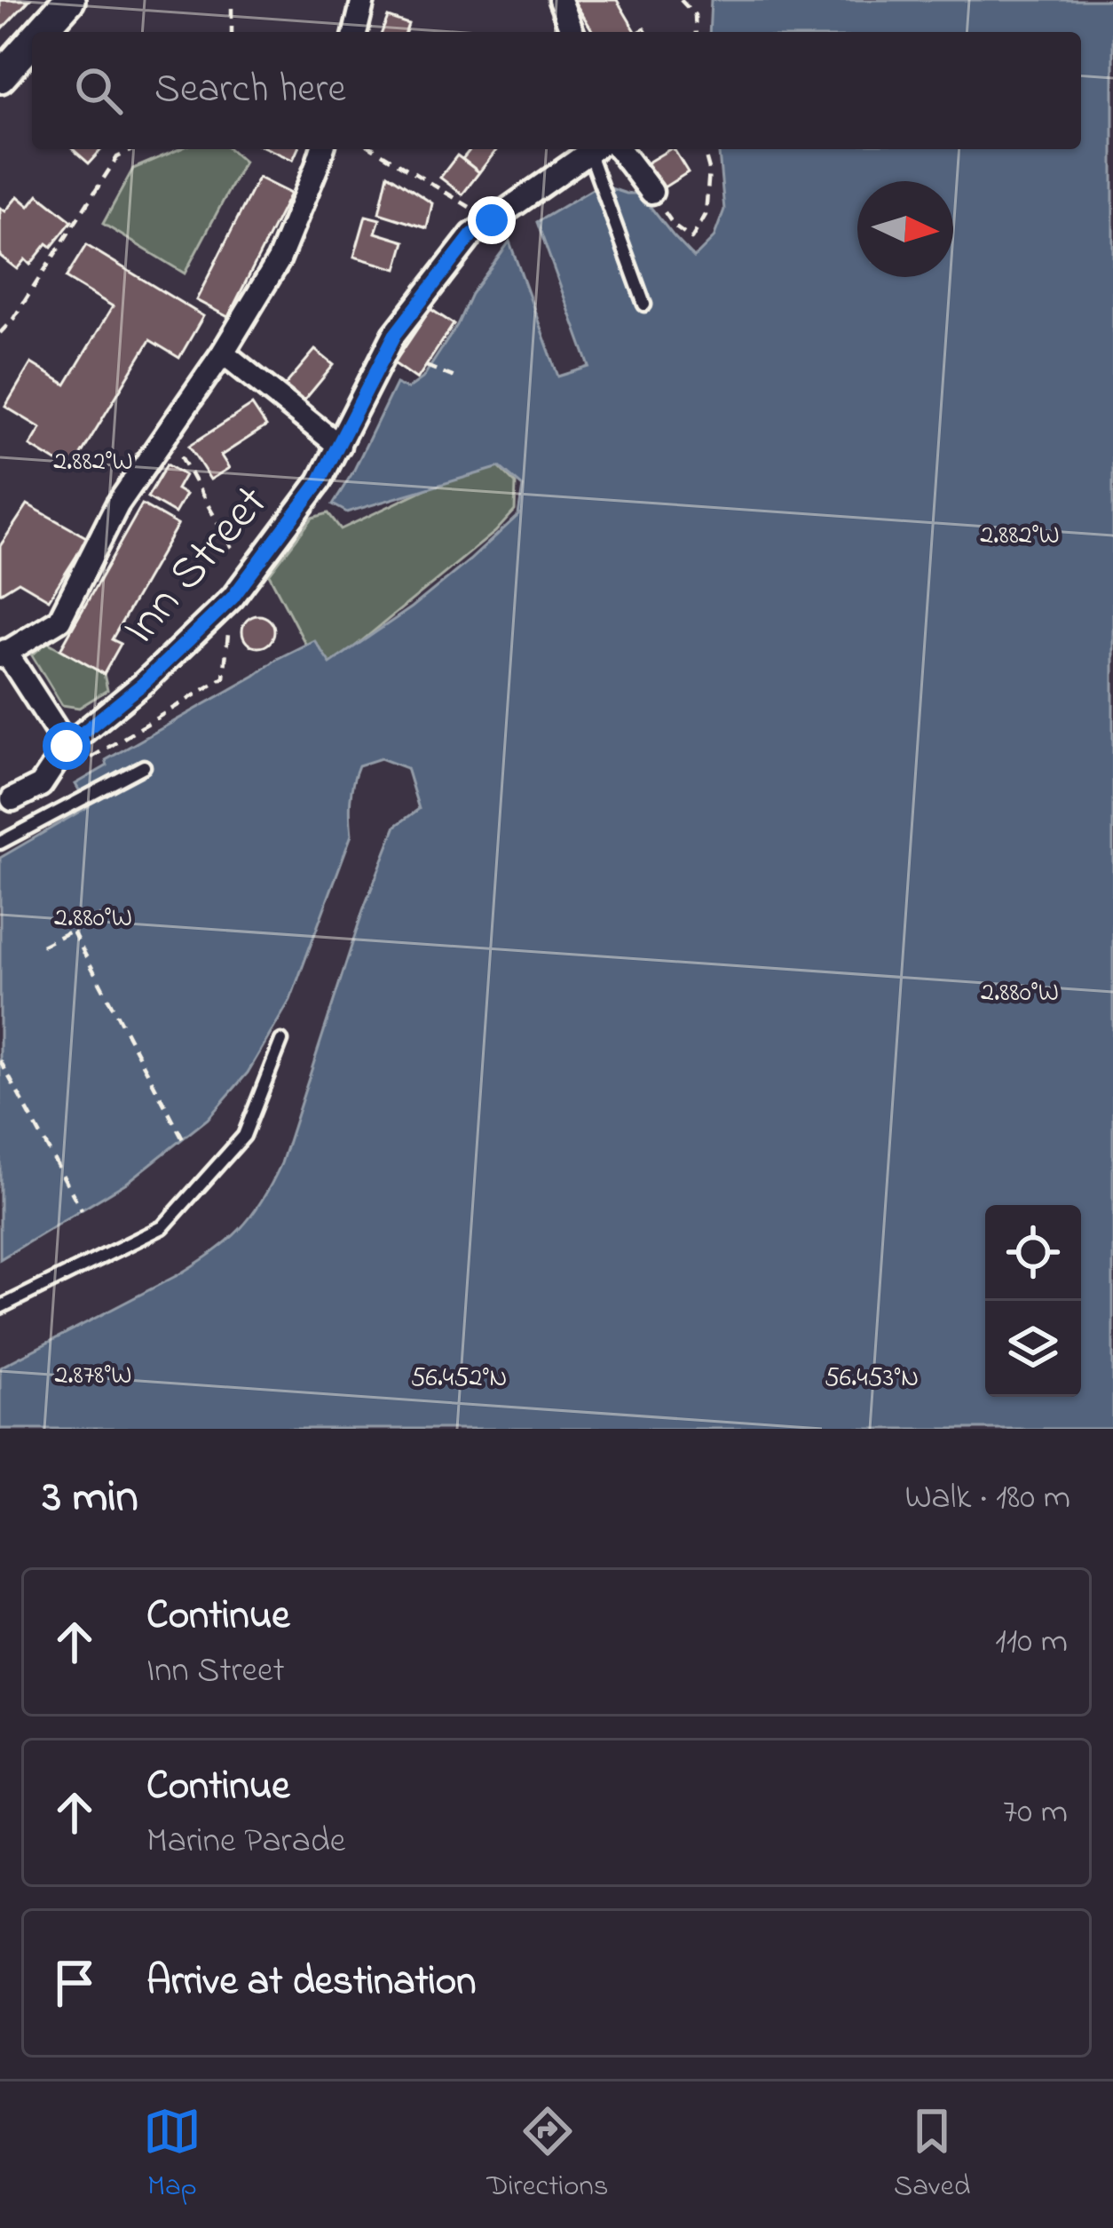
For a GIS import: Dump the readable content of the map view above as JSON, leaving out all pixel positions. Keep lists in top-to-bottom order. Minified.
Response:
{"streets":{"street":["Inn Street"]},"north":"right","page":{"search":"Search here","heading":["3 min","Walk · 180 m"],"list":[["Continue","Inn Street","110 m"],["Continue","Marine Parade","70 m"],"Arrive at destination"],"nav":["Map","Directions","Saved"]},"coordinates":["2.882°W","2.880°W","2.878°W","56.452°N","56.453°N"]}
